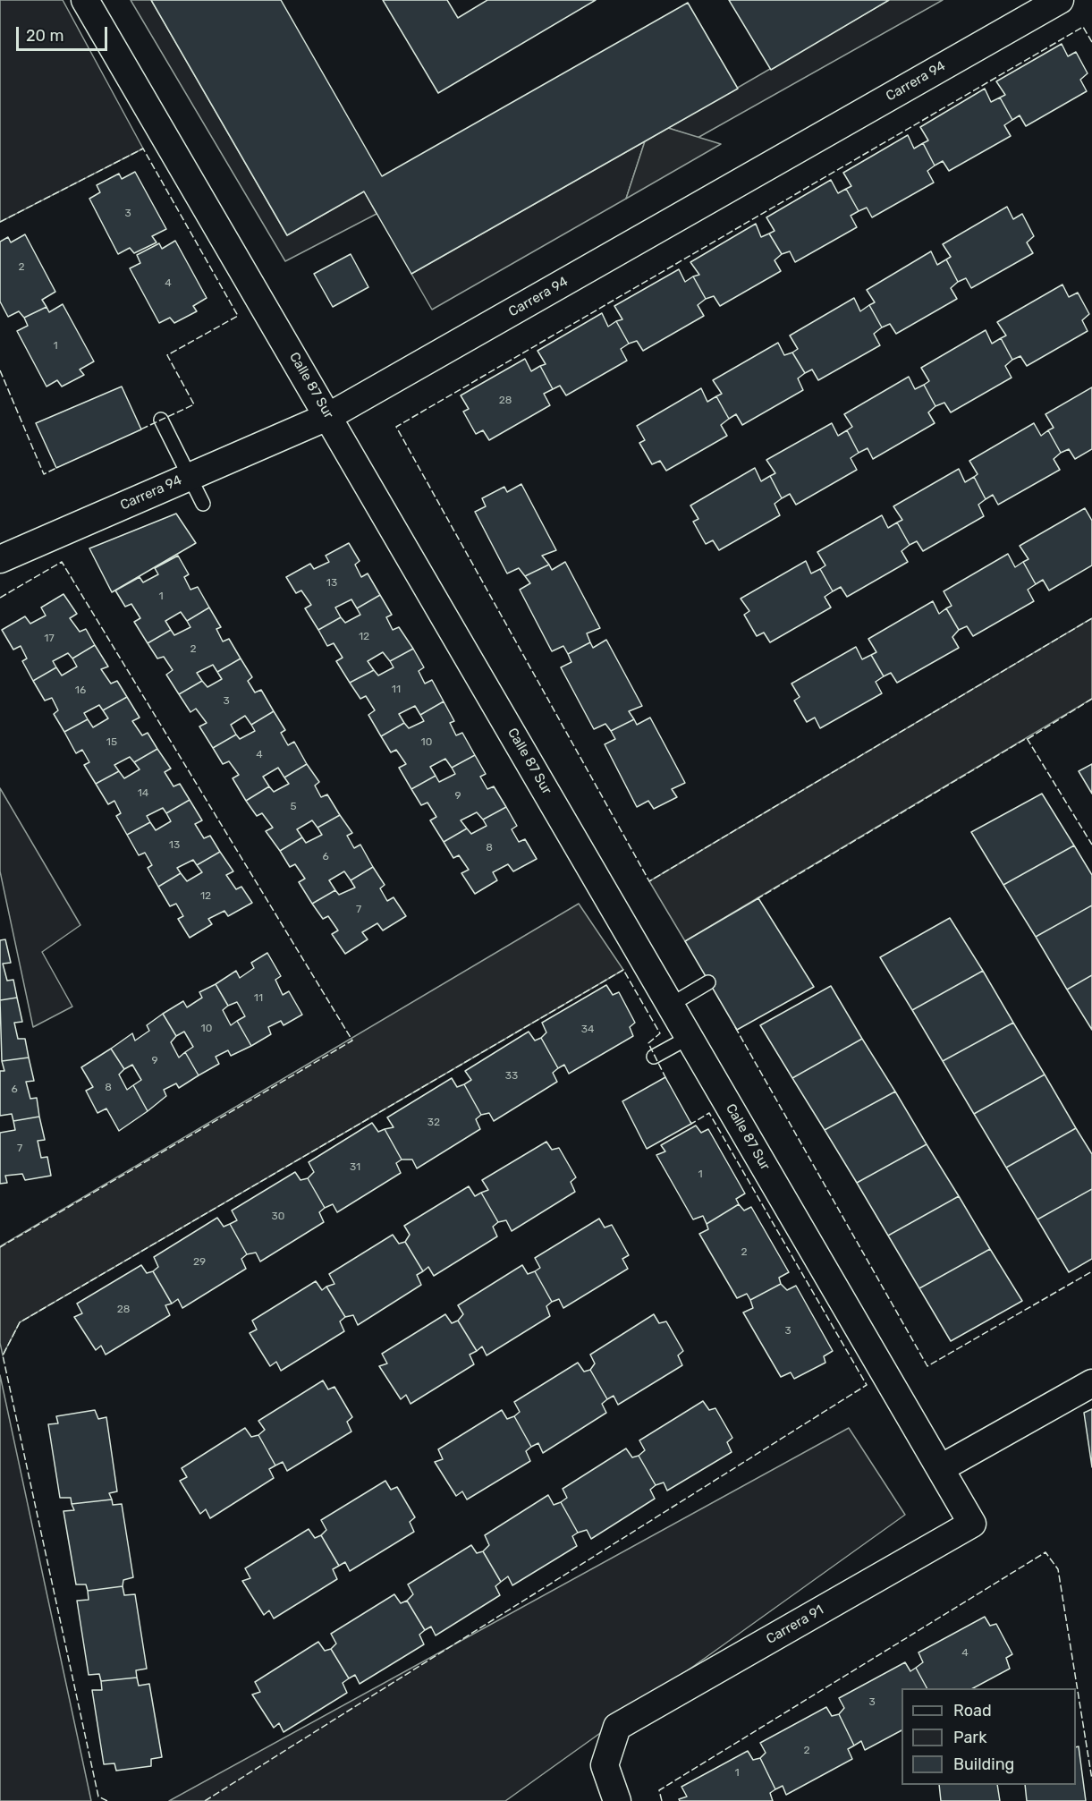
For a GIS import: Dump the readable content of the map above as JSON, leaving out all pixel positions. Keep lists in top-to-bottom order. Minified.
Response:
{"streets":{"street":["Carrera 94","Calle 87 Sur","Carrera 91"]},"crossings":[["Carrera 94","Calle 87 Sur"],["Calle 87 Sur","Carrera 91"]],"house_numbers":["3","2","4","1","28","13","1","12","17","2","11","16","3","15","10","4","14","9","5","13","8","6","12","7","11","10","34","9","33","8","6","32","7","31","1","30","2","29","28","3","4","3","2","1"],"legend":["Road","Park","Building"],"scale_bar":"20 m"}
